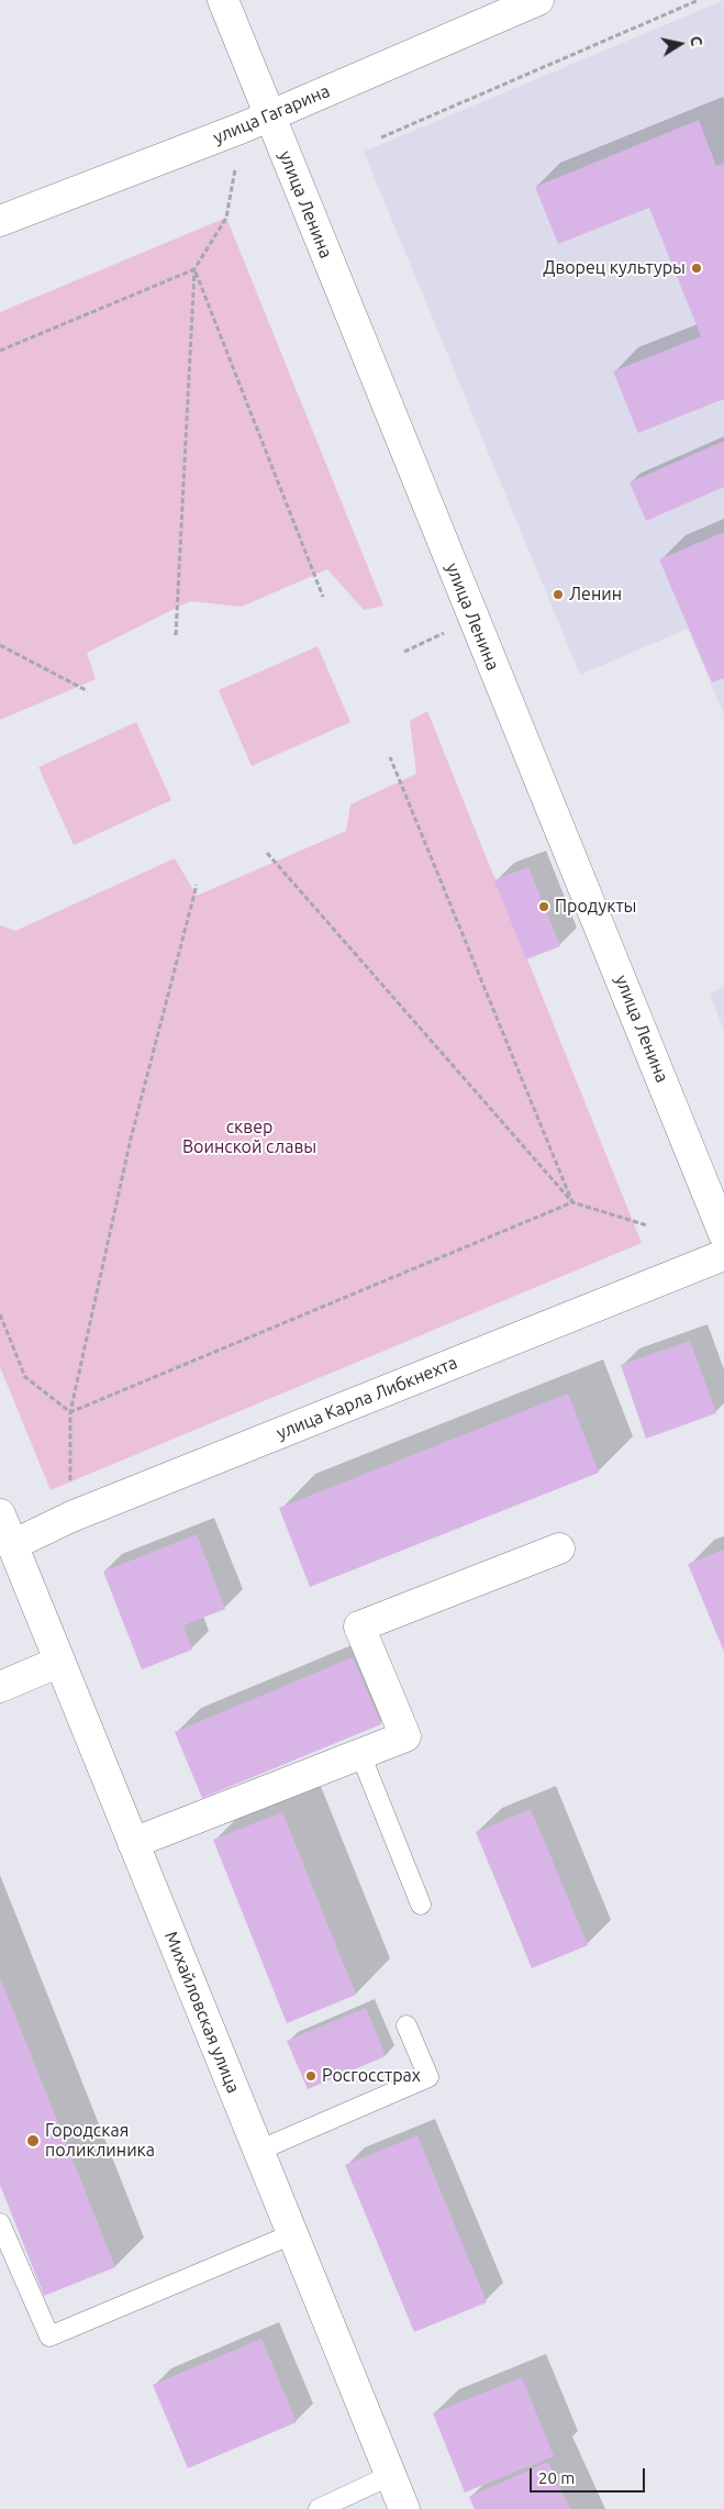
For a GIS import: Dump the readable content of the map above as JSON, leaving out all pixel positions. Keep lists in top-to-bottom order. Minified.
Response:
{"streets":{"street":["улица Гагарина","улица Ленина","улица Карла Либкнехта","Михайловская улица"]},"crossings":[["улица Гагарина","улица Ленина"],["улица Карла Либкнехта","Михайловская улица"]],"parks":["сквер Воинской славы"],"places":["Дворец культуры","Ленин","Продукты","Росгосстрах","Городская поликлиника"],"scale_bar":"20 m","north":"right"}
